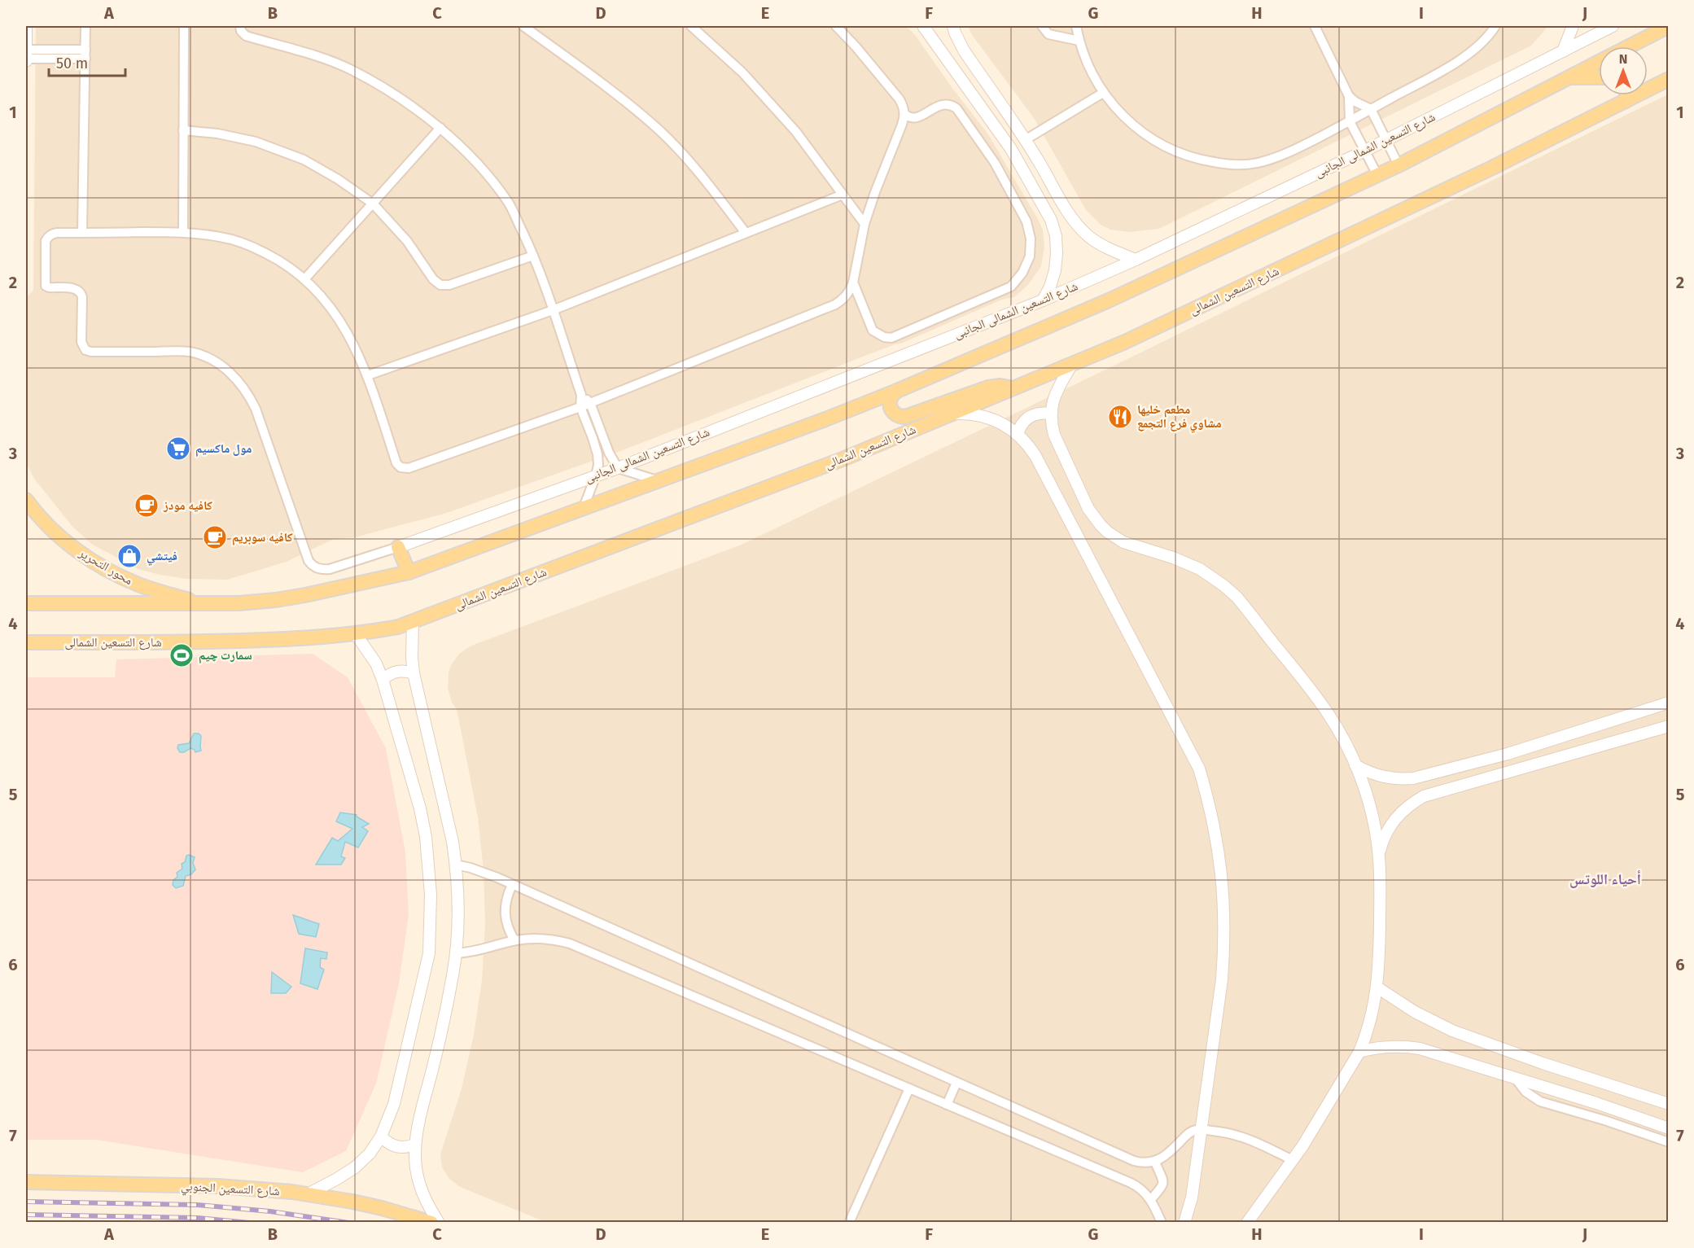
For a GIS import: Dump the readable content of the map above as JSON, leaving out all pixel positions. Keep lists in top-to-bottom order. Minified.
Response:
{"streets":{"main road":["شارع التسعين الشمالى","محور التحرير","شارع التسعين الجنوبي"],"street":["شارع التسعين الشمالى الجانبى"]},"districts":["أحياء اللوتس"],"places":{"restaurant":["مطعم خليها مشاوي فرع التجمع"],"supermarket":["مول ماكسيم"],"cafe":["كافيه مودز","كافيه سوبريم"],"shop":["فيتشي"],"sports":["سمارت چيم"]},"scale_bar":"50 m","north":"top","grid":{"columns":["A","B","C","D","E","F","G","H","I","J"],"rows":["1","2","3","4","5","6","7"]}}
